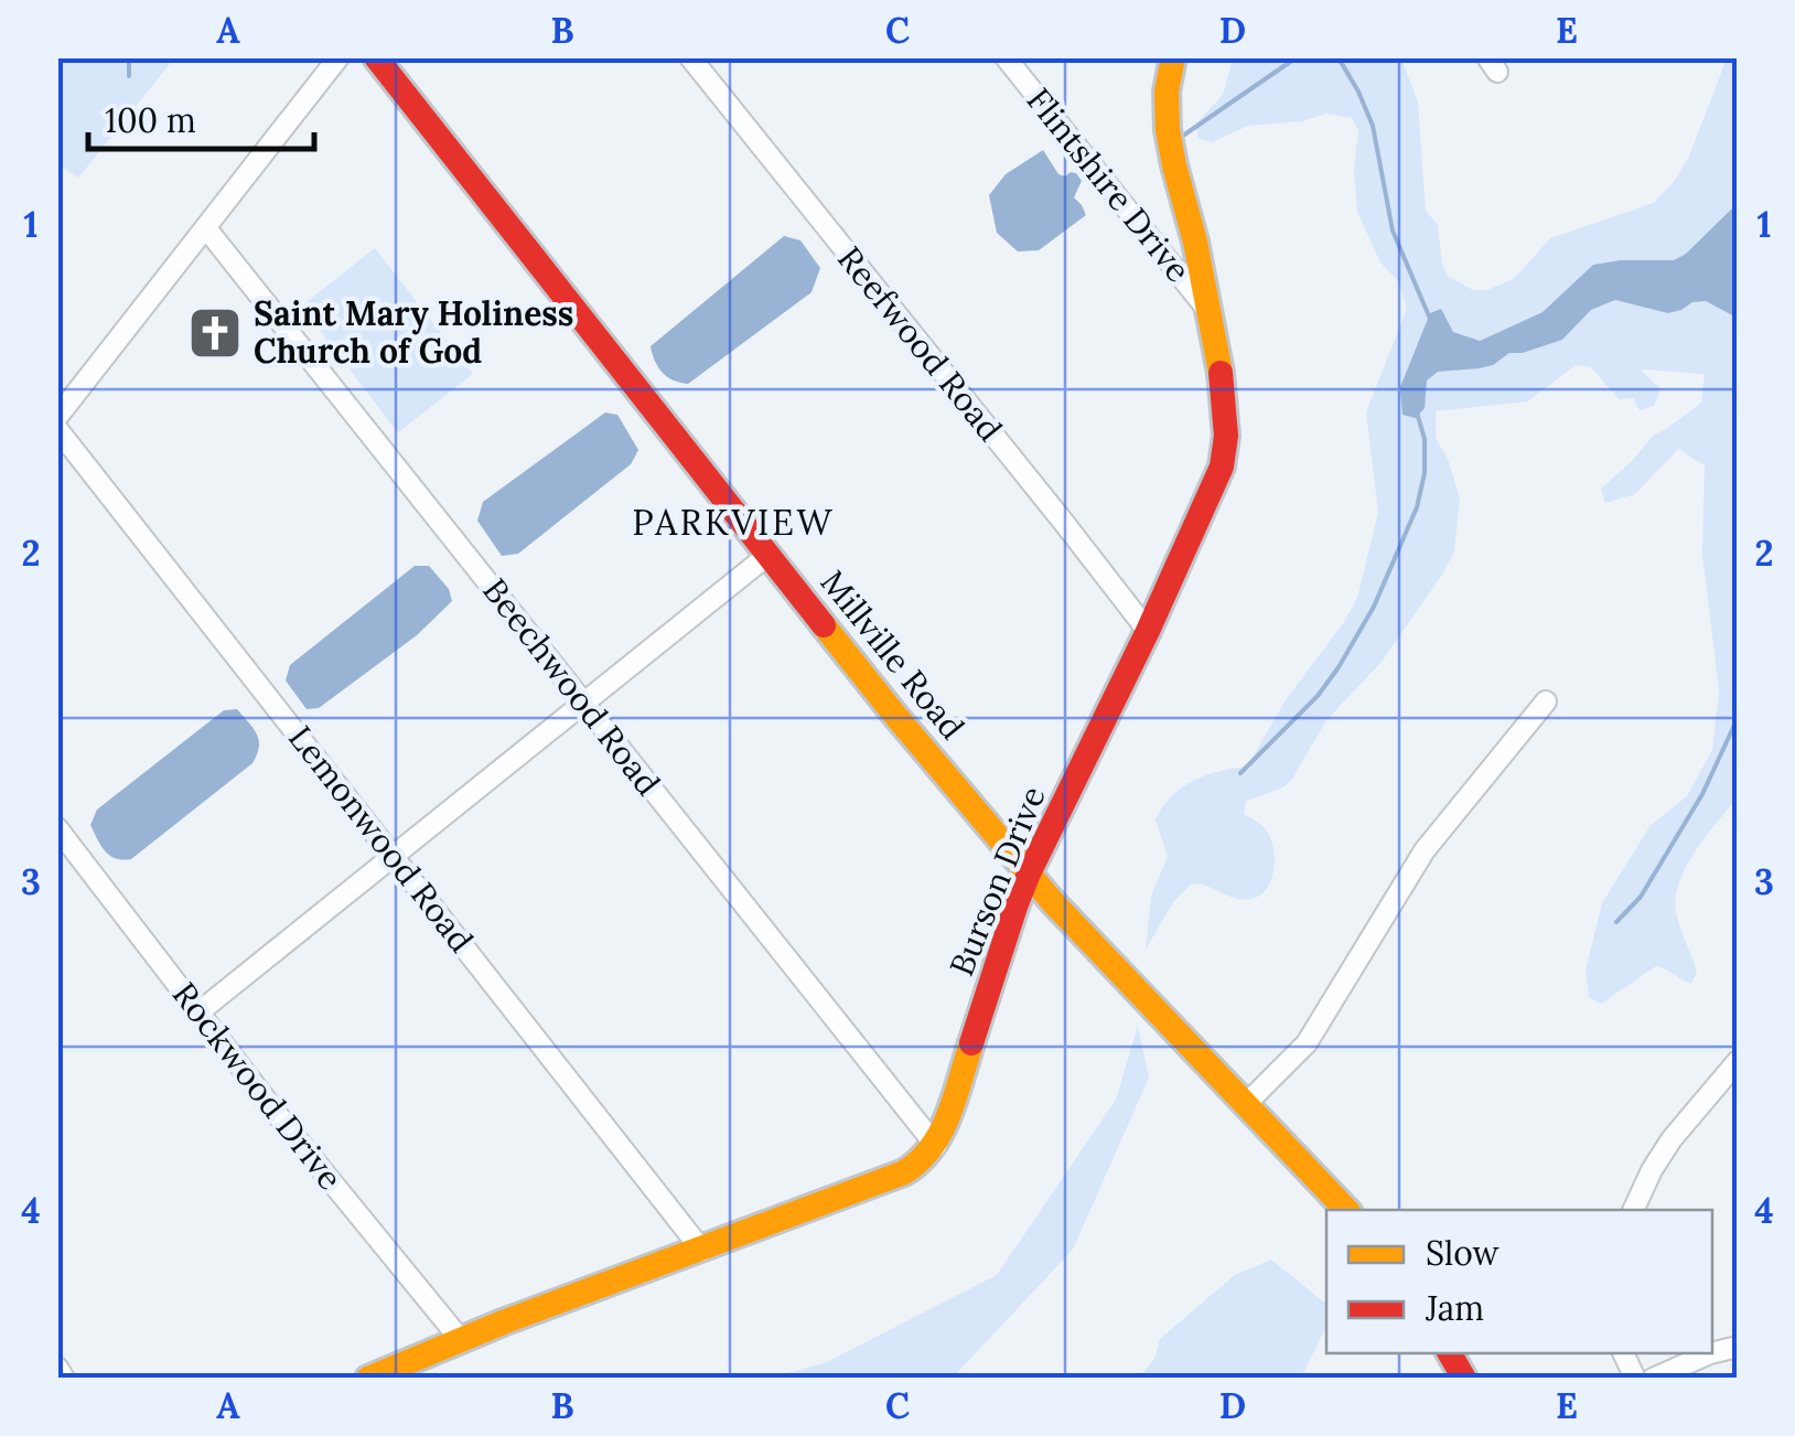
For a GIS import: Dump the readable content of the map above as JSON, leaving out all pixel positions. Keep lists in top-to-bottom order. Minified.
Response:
{"streets":{"street":["Flintshire Drive","Reefwood Road","Millville Road","Beechwood Road","Lemonwood Road","Burson Drive","Rockwood Drive"]},"crossings":[["Flintshire Drive","Burson Drive"],["Reefwood Road","Burson Drive"],["Millville Road","Burson Drive"],["Beechwood Road","Burson Drive"]],"districts":["PARKVIEW"],"places":{"church":["Saint Mary Holiness Church of God"]},"legend":["Slow","Jam"],"scale_bar":"100 m","grid":{"columns":["A","B","C","D","E"],"rows":["1","2","3","4"]}}
